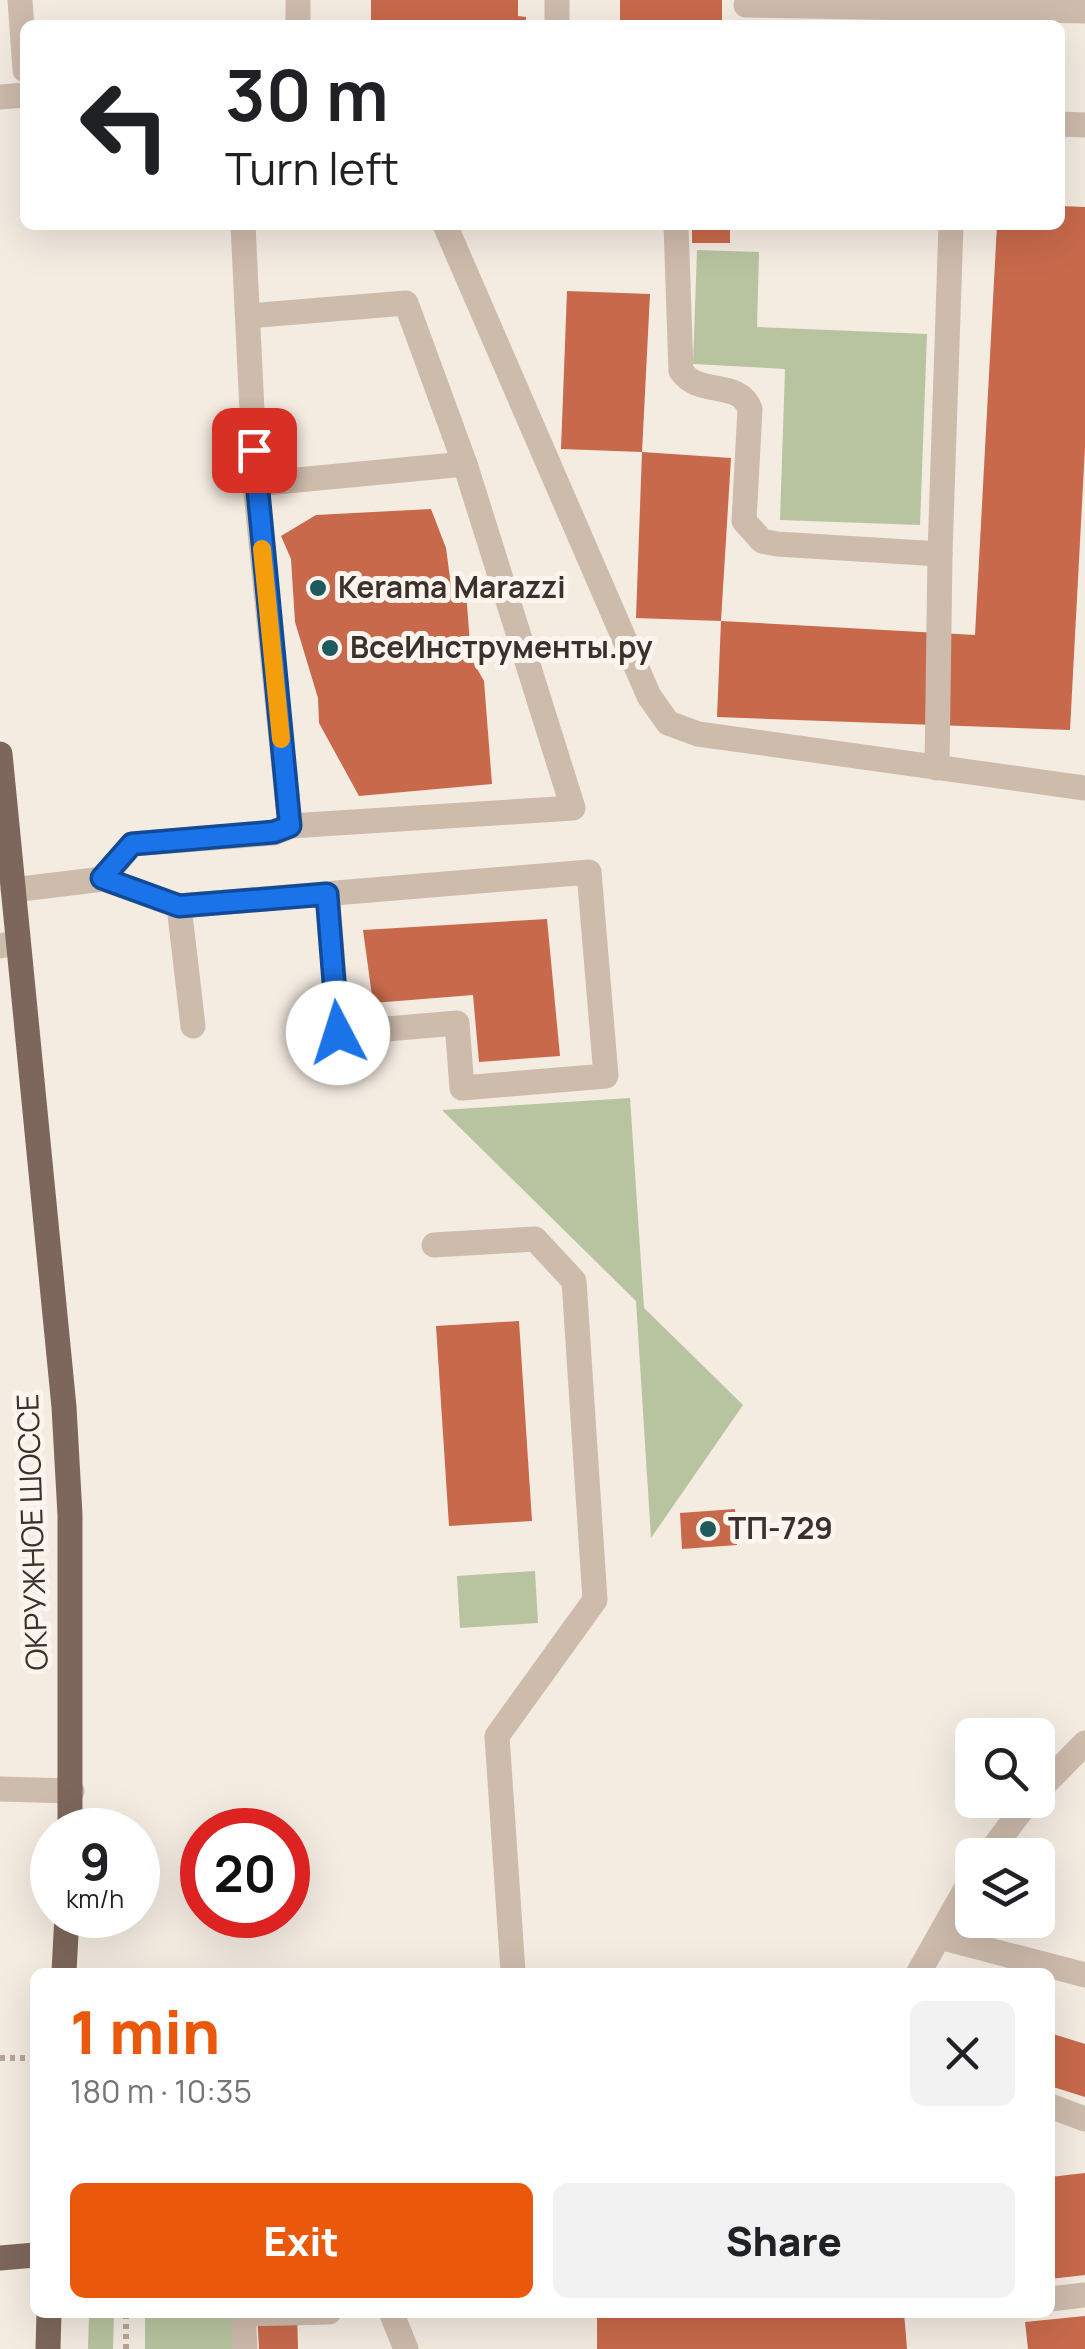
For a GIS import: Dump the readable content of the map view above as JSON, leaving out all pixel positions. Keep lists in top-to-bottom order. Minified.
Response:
{"streets":{"main road":["ОКРУЖНОЕ ШОССЕ"]},"places":["Kerama Marazzi","ВсеИнструменты.ру","ТП-729"],"page":{"turn":["30 m","Turn left"],"speed":"9 km/h","limit":"20","heading":["1 min","180 m · 10:35"],"buttons":["Exit","Share"]}}
